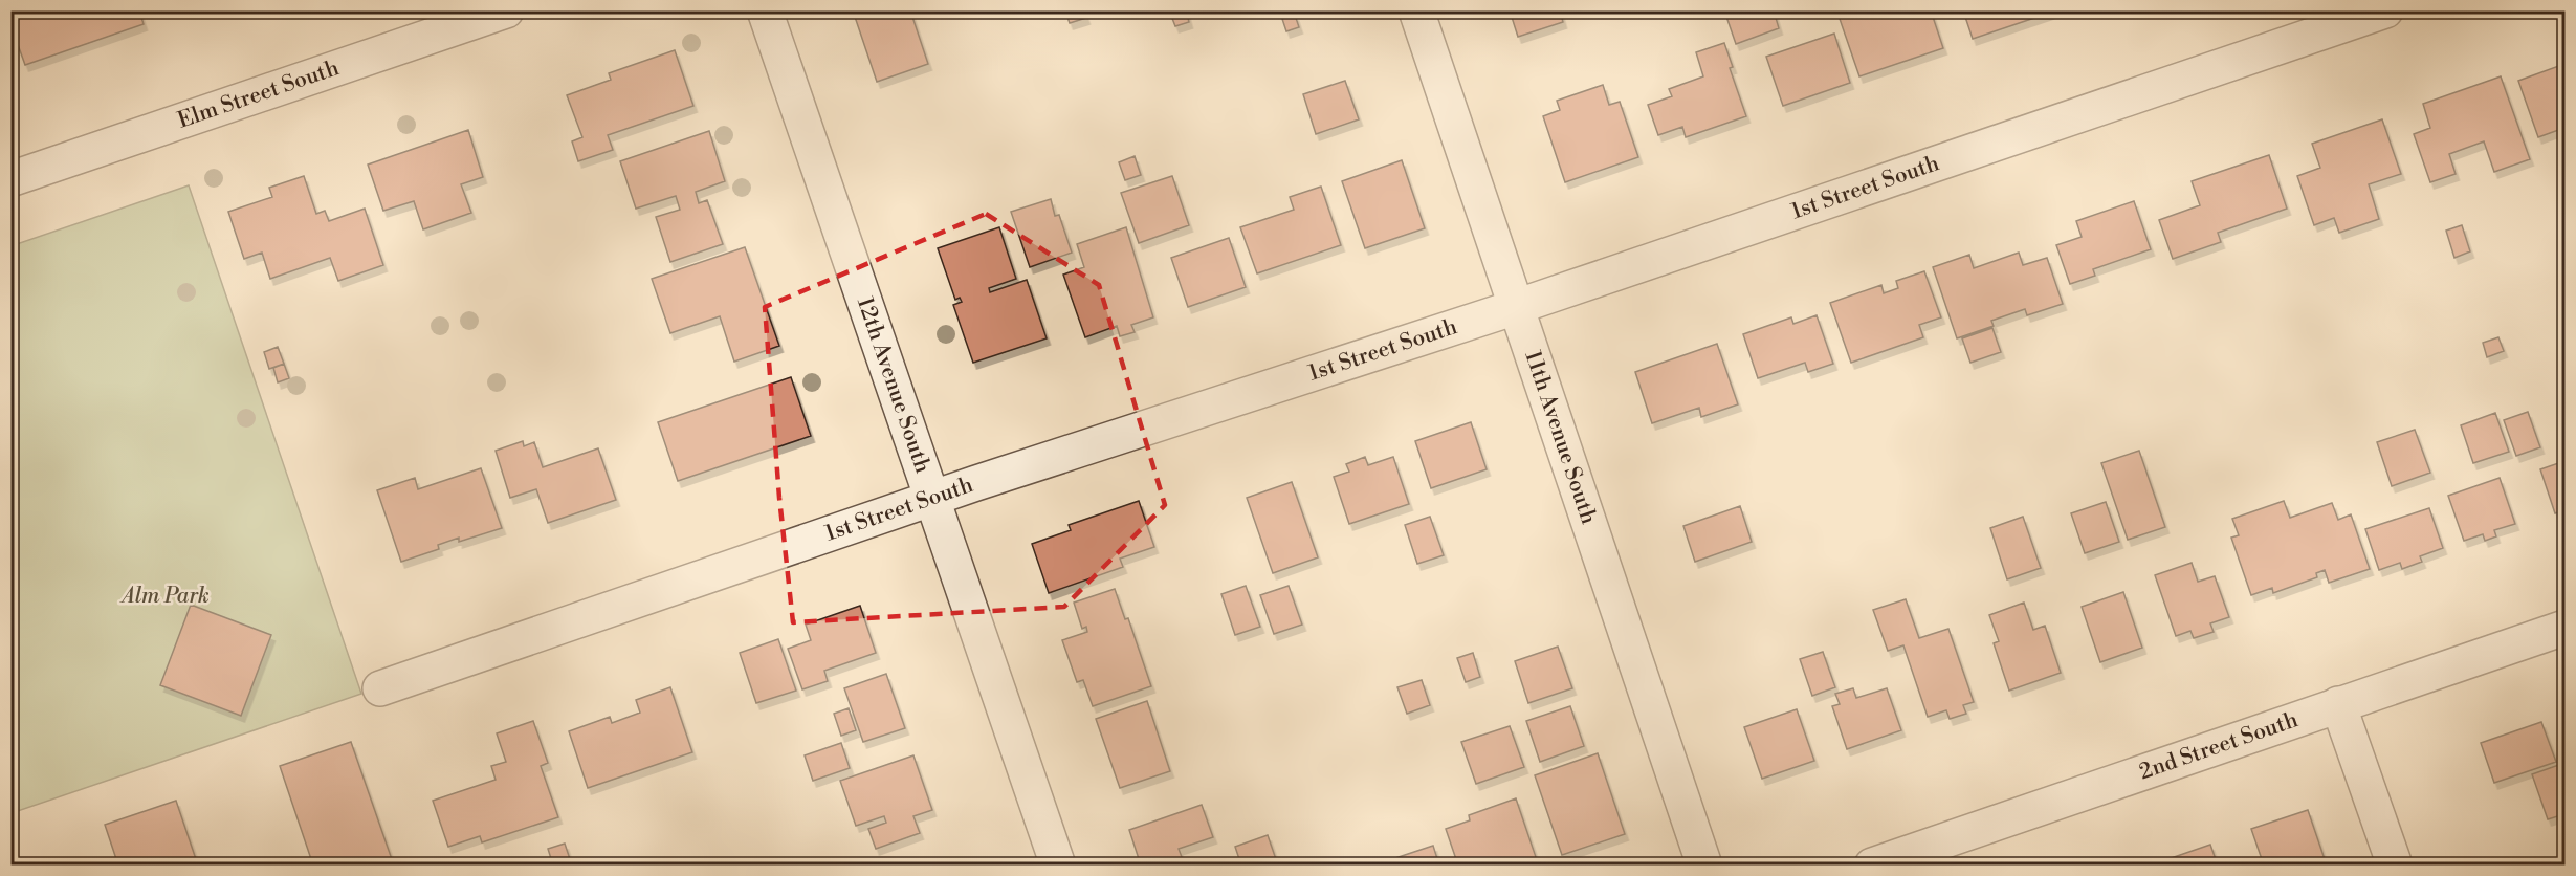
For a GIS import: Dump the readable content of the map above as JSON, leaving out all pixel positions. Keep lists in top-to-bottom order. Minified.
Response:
{"streets":{"street":["Elm Street South","1st Street South","12th Avenue South","11th Avenue South","2nd Street South"]},"crossings":[["1st Street South","12th Avenue South"],["1st Street South","11th Avenue South"]],"parks":["Alm Park"]}
